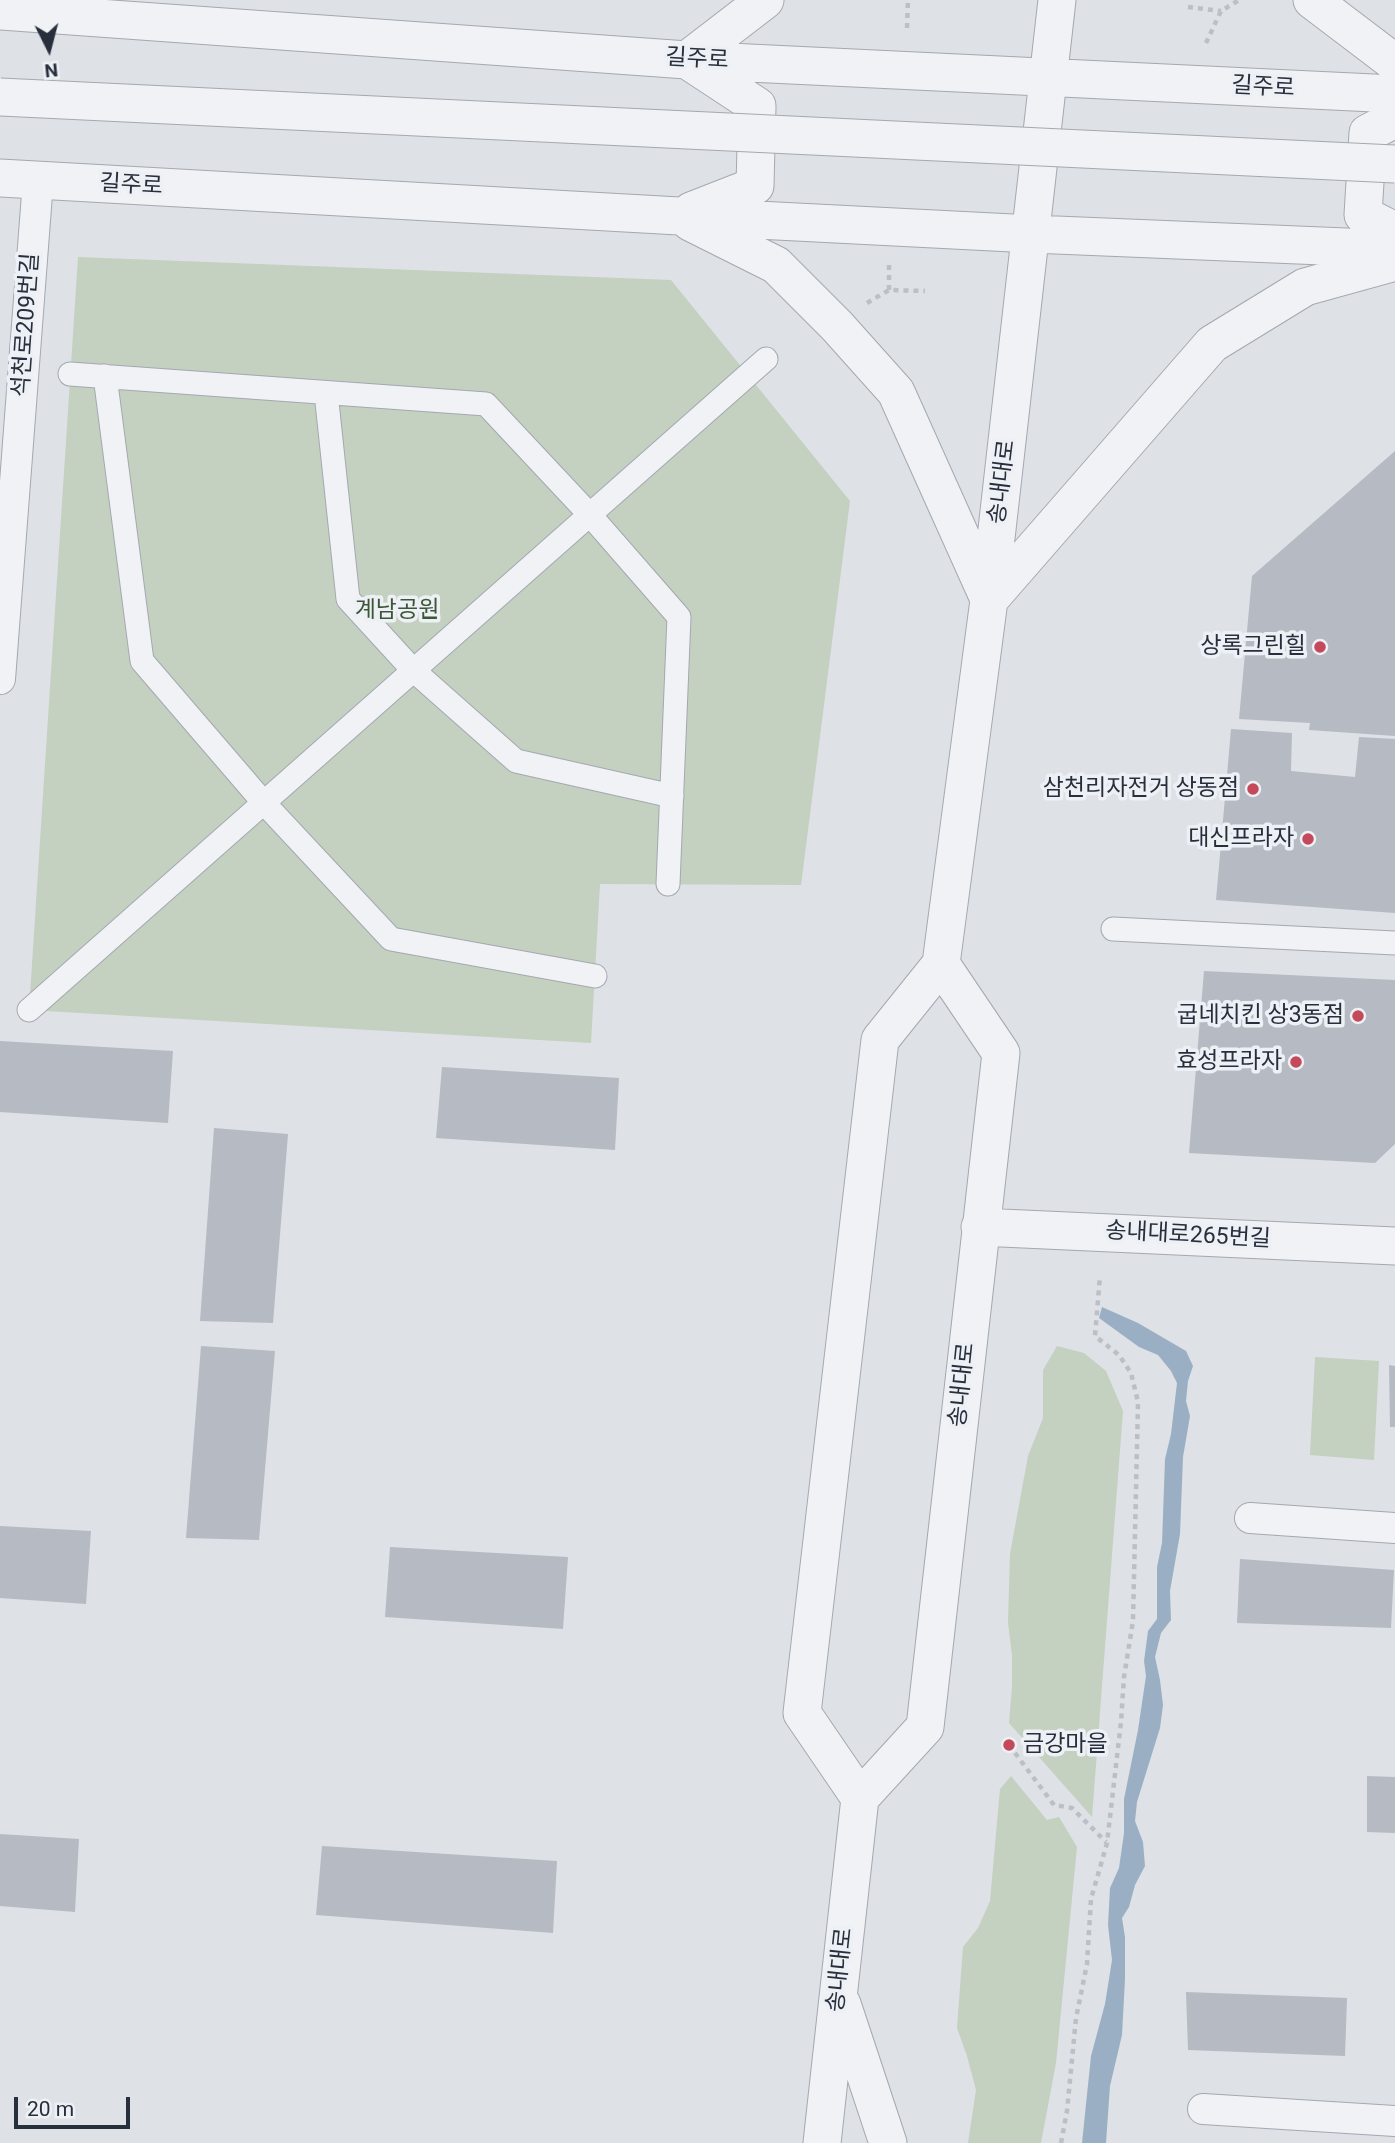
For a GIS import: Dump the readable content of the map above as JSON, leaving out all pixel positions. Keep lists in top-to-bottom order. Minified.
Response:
{"streets":{"street":["길주로","석천로209번길","송내대로","송내대로265번길"]},"crossings":[["길주로","석천로209번길"],["길주로","송내대로"],["송내대로","송내대로265번길"]],"parks":["계남공원"],"places":["상록그린힐","삼천리자전거 상동점","대신프라자","굽네치킨 상3동점","효성프라자","금강마을"],"scale_bar":"20 m","north":"bottom"}
